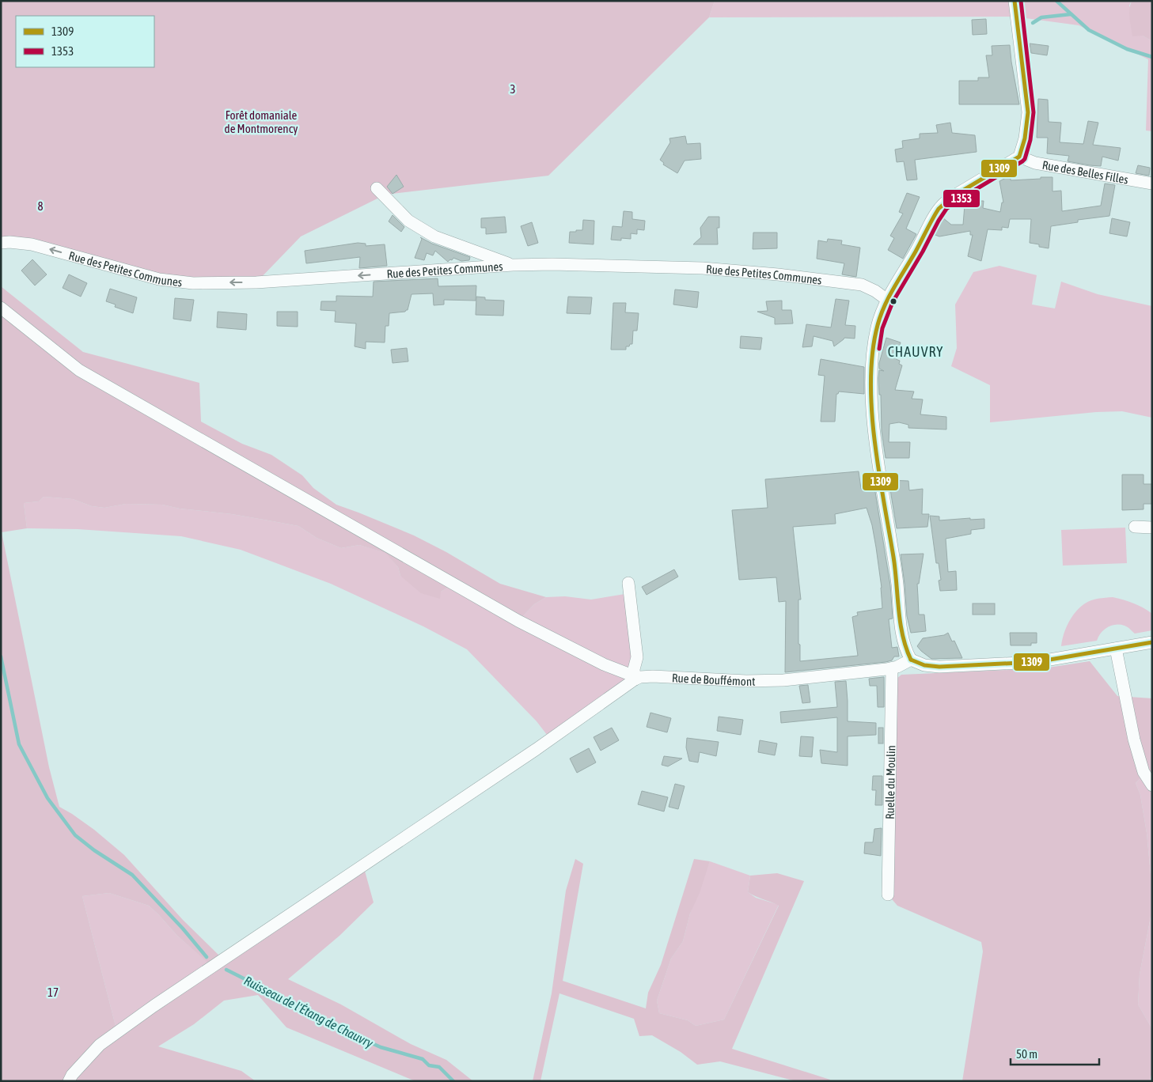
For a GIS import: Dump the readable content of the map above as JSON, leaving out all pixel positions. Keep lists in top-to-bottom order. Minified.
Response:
{"streets":{"street":["Rue des Belles Filles","Rue des Petites Communes","Rue de Bouffémont","Ruelle du Moulin"]},"crossings":[["Rue de Bouffémont","Ruelle du Moulin"]],"one_way":["Rue des Petites Communes"],"districts":["CHAUVRY"],"water":["Ruisseau de l'Étang de Chauvry"],"parks":["3","Forêt domaniale de Montmorency","8","17"],"lines":["transit line 1309","transit line 1353"],"legend":["1309","1353"],"scale_bar":"50 m"}
